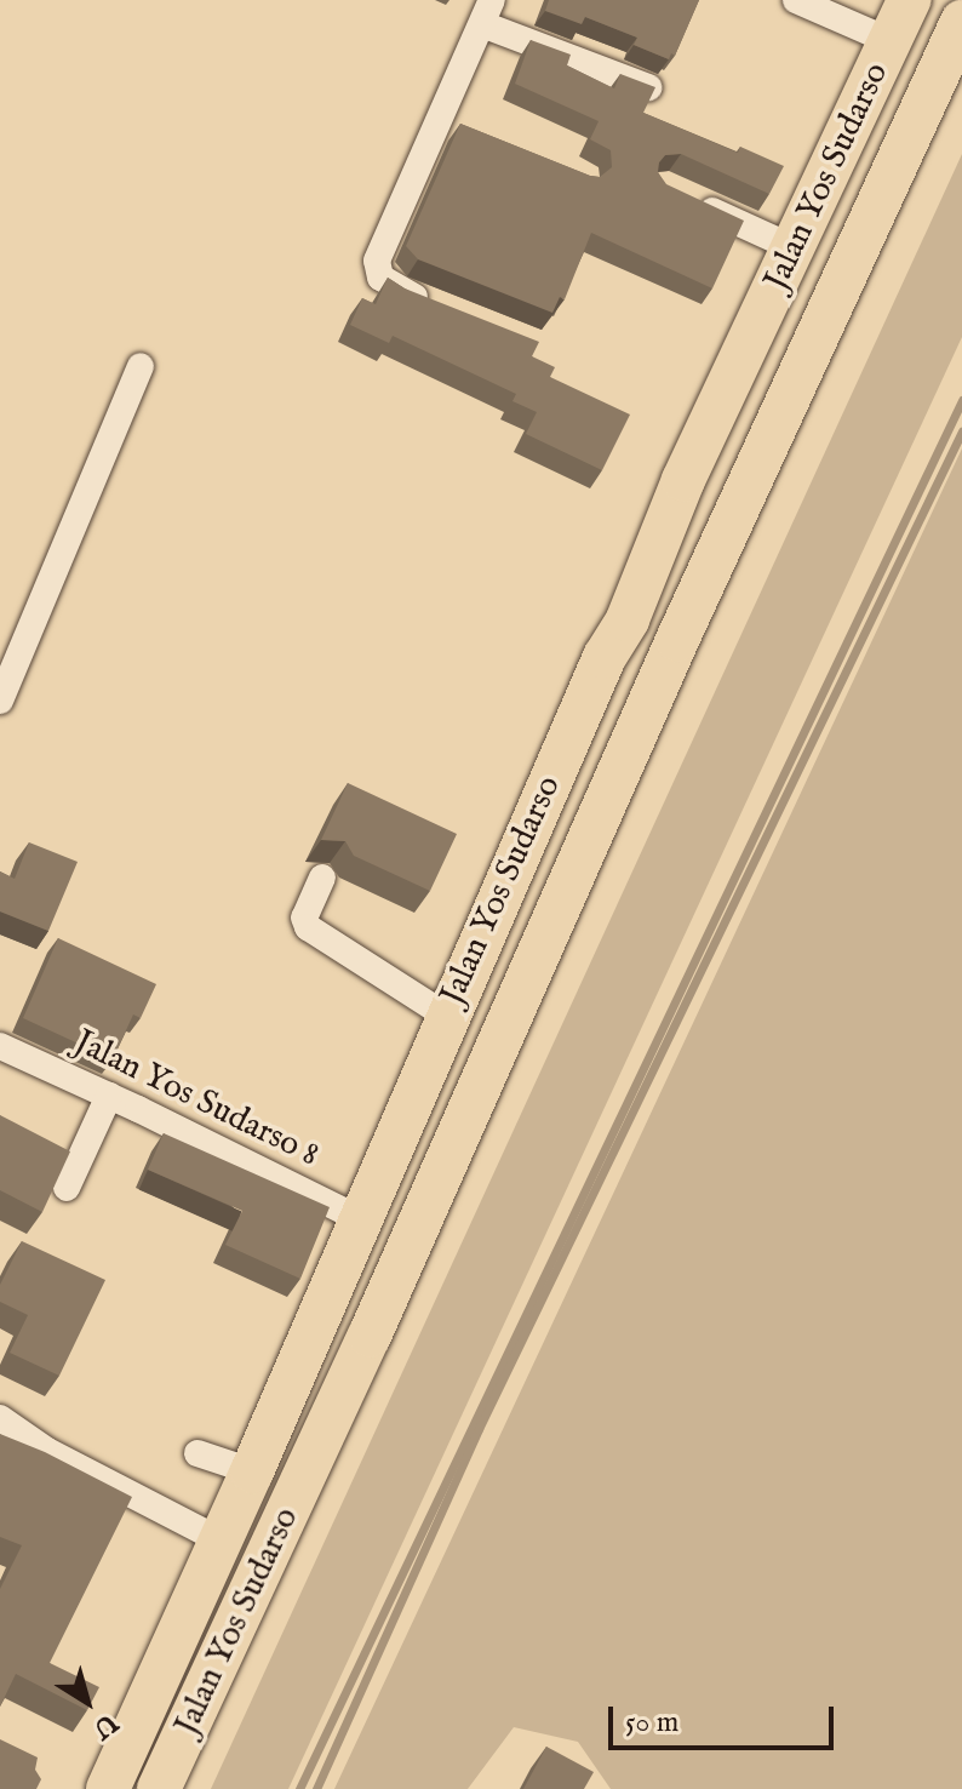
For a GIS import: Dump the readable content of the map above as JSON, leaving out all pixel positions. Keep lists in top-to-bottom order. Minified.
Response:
{"streets":{"main road":["Jalan Yos Sudarso"],"street":["Jalan Yos Sudarso 8"]},"crossings":[["Jalan Yos Sudarso","Jalan Yos Sudarso 8"]],"scale_bar":"50 m","north":"bottom right"}
